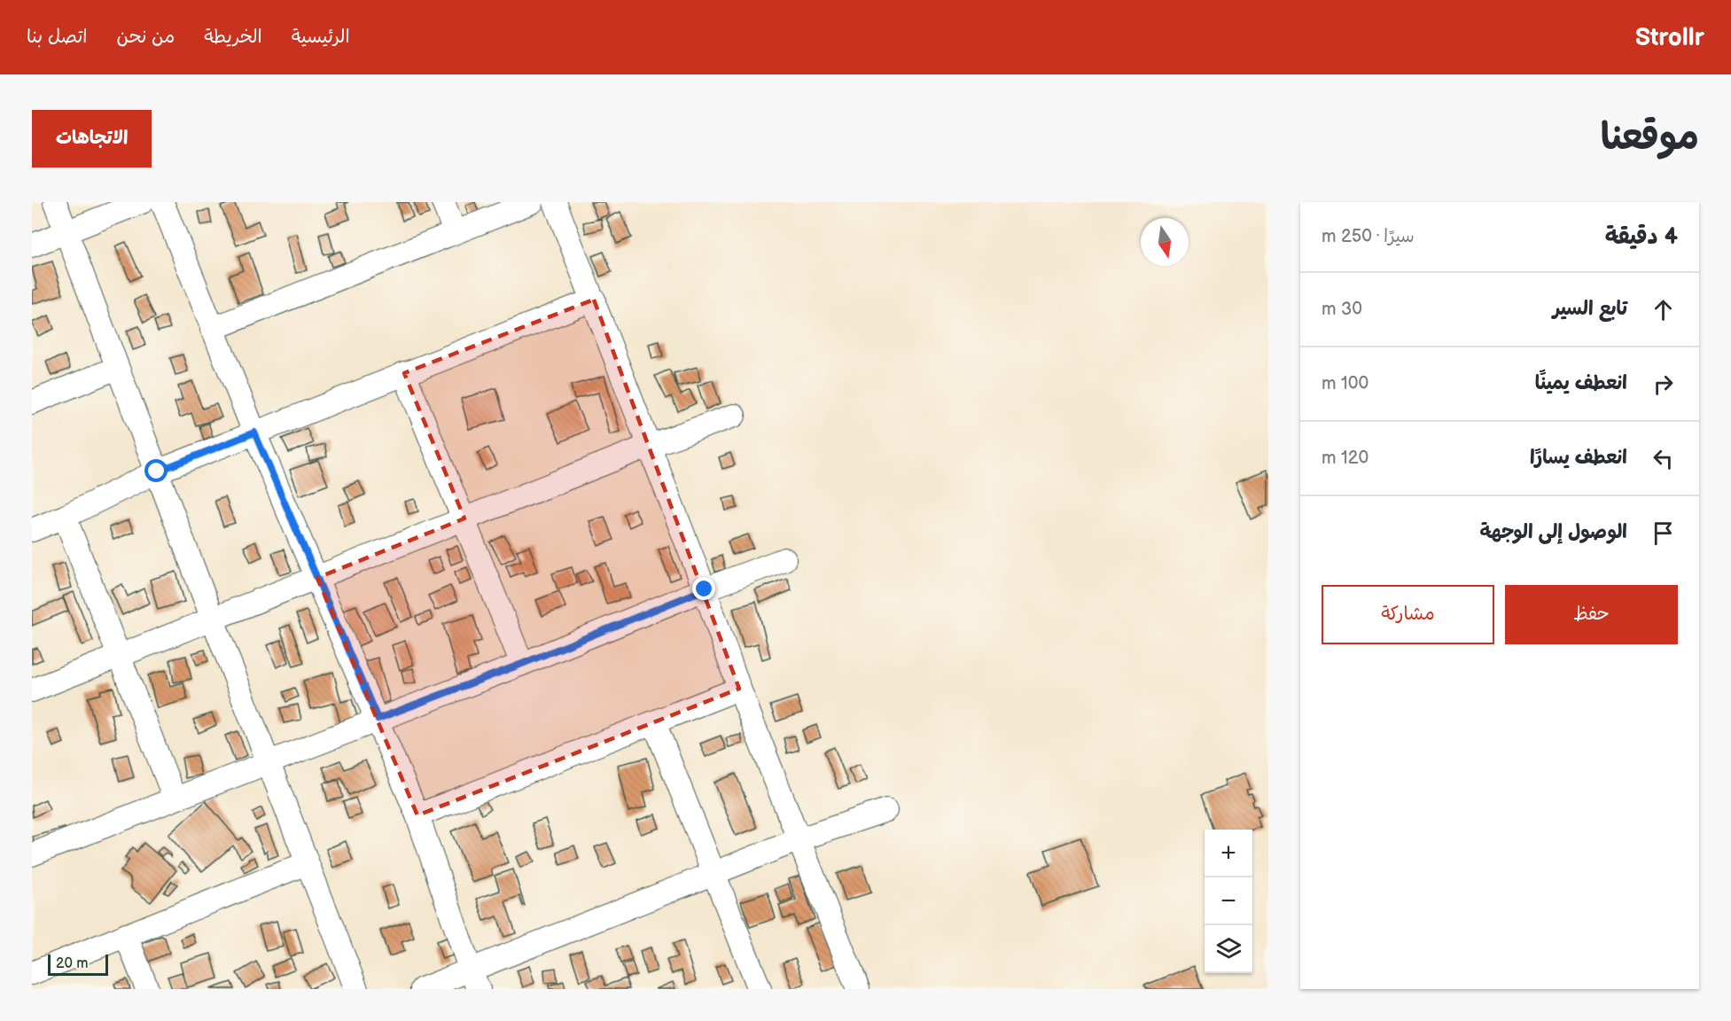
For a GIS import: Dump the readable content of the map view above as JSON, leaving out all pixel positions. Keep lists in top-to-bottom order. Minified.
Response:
{"scale_bar":"20 m","north":"bottom","page":{"header":"Strollr","nav":["الرئيسية","الخريطة","من نحن","اتصل بنا"],"title":"موقعنا","buttons":["الاتجاهات",["حفظ","مشاركة"]],"heading":["4 دقيقة","سيرًا · 250 m"],"list":[["تابع السير","30 m"],["انعطف يمينًا","100 m"],["انعطف يسارًا","120 m"],"الوصول إلى الوجهة"],"map_buttons":["+","−"],"scale":"20 m"}}
